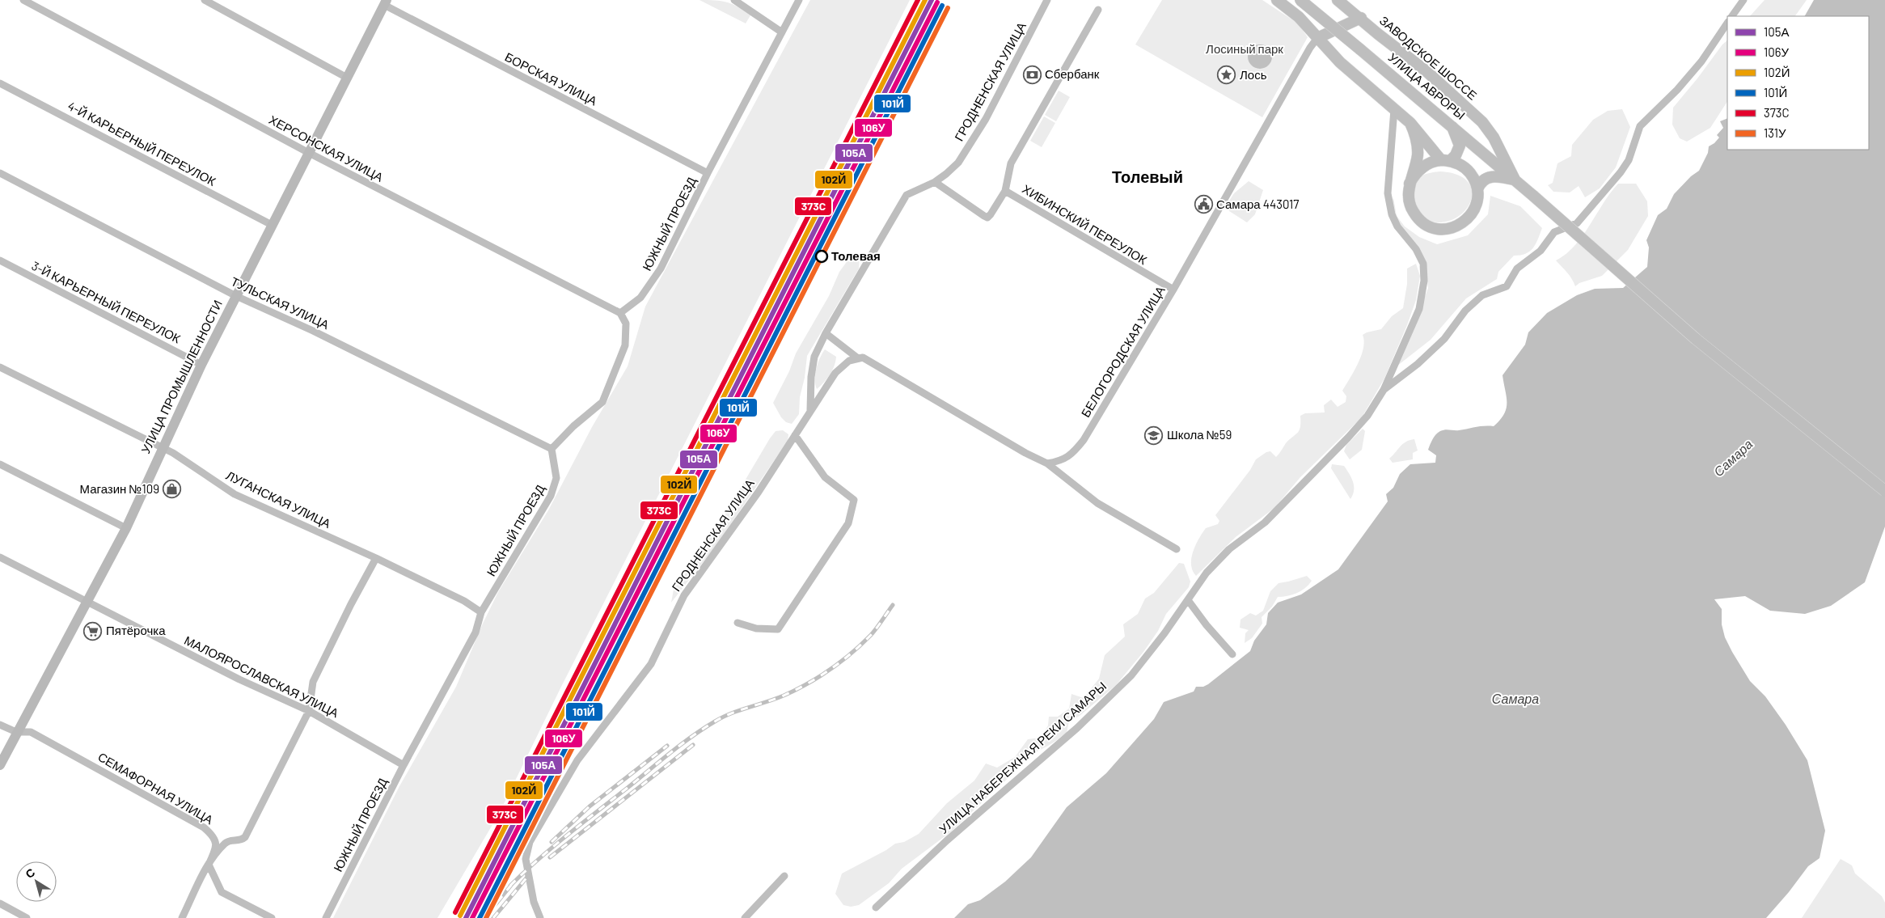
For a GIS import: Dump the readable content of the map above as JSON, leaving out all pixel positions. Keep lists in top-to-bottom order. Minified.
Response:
{"streets":{"main road":["ЗАВОДСКОЕ ШОССЕ","УЛИЦА АВРОРЫ","УЛИЦА ПРОМЫШЛЕННОСТИ"],"street":["БОРСКАЯ УЛИЦА","ГРОДНЕНСКАЯ УЛИЦА","4-Й КАРЬЕРНЫЙ ПЕРЕУЛОК","ХЕРСОНСКАЯ УЛИЦА","ЮЖНЫЙ ПРОЕЗД","ХИБИНСКИЙ ПЕРЕУЛОК","3-Й КАРЬЕРНЫЙ ПЕРЕУЛОК","ТУЛЬСКАЯ УЛИЦА","БЕЛОГОРОДСКАЯ УЛИЦА","ЛУГАНСКАЯ УЛИЦА","МАЛОЯРОСЛАВСКАЯ УЛИЦА","УЛИЦА НАБЕРЕЖНАЯ РЕКИ САМАРЫ","СЕМАФОРНАЯ УЛИЦА"]},"crossings":[["ЗАВОДСКОЕ ШОССЕ","УЛИЦА АВРОРЫ"],["БОРСКАЯ УЛИЦА","ЮЖНЫЙ ПРОЕЗД"],["БОРСКАЯ УЛИЦА","УЛИЦА ПРОМЫШЛЕННОСТИ"],["ГРОДНЕНСКАЯ УЛИЦА","ХИБИНСКИЙ ПЕРЕУЛОК"],["4-Й КАРЬЕРНЫЙ ПЕРЕУЛОК","УЛИЦА ПРОМЫШЛЕННОСТИ"],["ХЕРСОНСКАЯ УЛИЦА","ЮЖНЫЙ ПРОЕЗД"],["ХЕРСОНСКАЯ УЛИЦА","УЛИЦА ПРОМЫШЛЕННОСТИ"],["ЮЖНЫЙ ПРОЕЗД","ТУЛЬСКАЯ УЛИЦА"],["ЮЖНЫЙ ПРОЕЗД","ЛУГАНСКАЯ УЛИЦА"],["ЮЖНЫЙ ПРОЕЗД","МАЛОЯРОСЛАВСКАЯ УЛИЦА"],["ХИБИНСКИЙ ПЕРЕУЛОК","БЕЛОГОРОДСКАЯ УЛИЦА"],["3-Й КАРЬЕРНЫЙ ПЕРЕУЛОК","УЛИЦА ПРОМЫШЛЕННОСТИ"],["ТУЛЬСКАЯ УЛИЦА","УЛИЦА ПРОМЫШЛЕННОСТИ"],["УЛИЦА ПРОМЫШЛЕННОСТИ","ЛУГАНСКАЯ УЛИЦА"],["УЛИЦА ПРОМЫШЛЕННОСТИ","МАЛОЯРОСЛАВСКАЯ УЛИЦА"],["УЛИЦА ПРОМЫШЛЕННОСТИ","СЕМАФОРНАЯ УЛИЦА"]],"districts":["Толевый"],"water":["Самара"],"parks":["Лосиный парк"],"places":{"bank":["Сбербанк"],"place":["Лось"],"public building":["Самара 443017"],"other":["Толевая"],"school or university":["Школа №59"],"shop":["Магазин №109"],"supermarket":["Пятёрочка"]},"lines":["transit line 105А","transit line 102Й","transit line 373C","transit line 106У","transit line 101Й","transit line 131У"],"legend":["105А","106У","102Й","101Й","373C","131У"],"north":"top left"}
